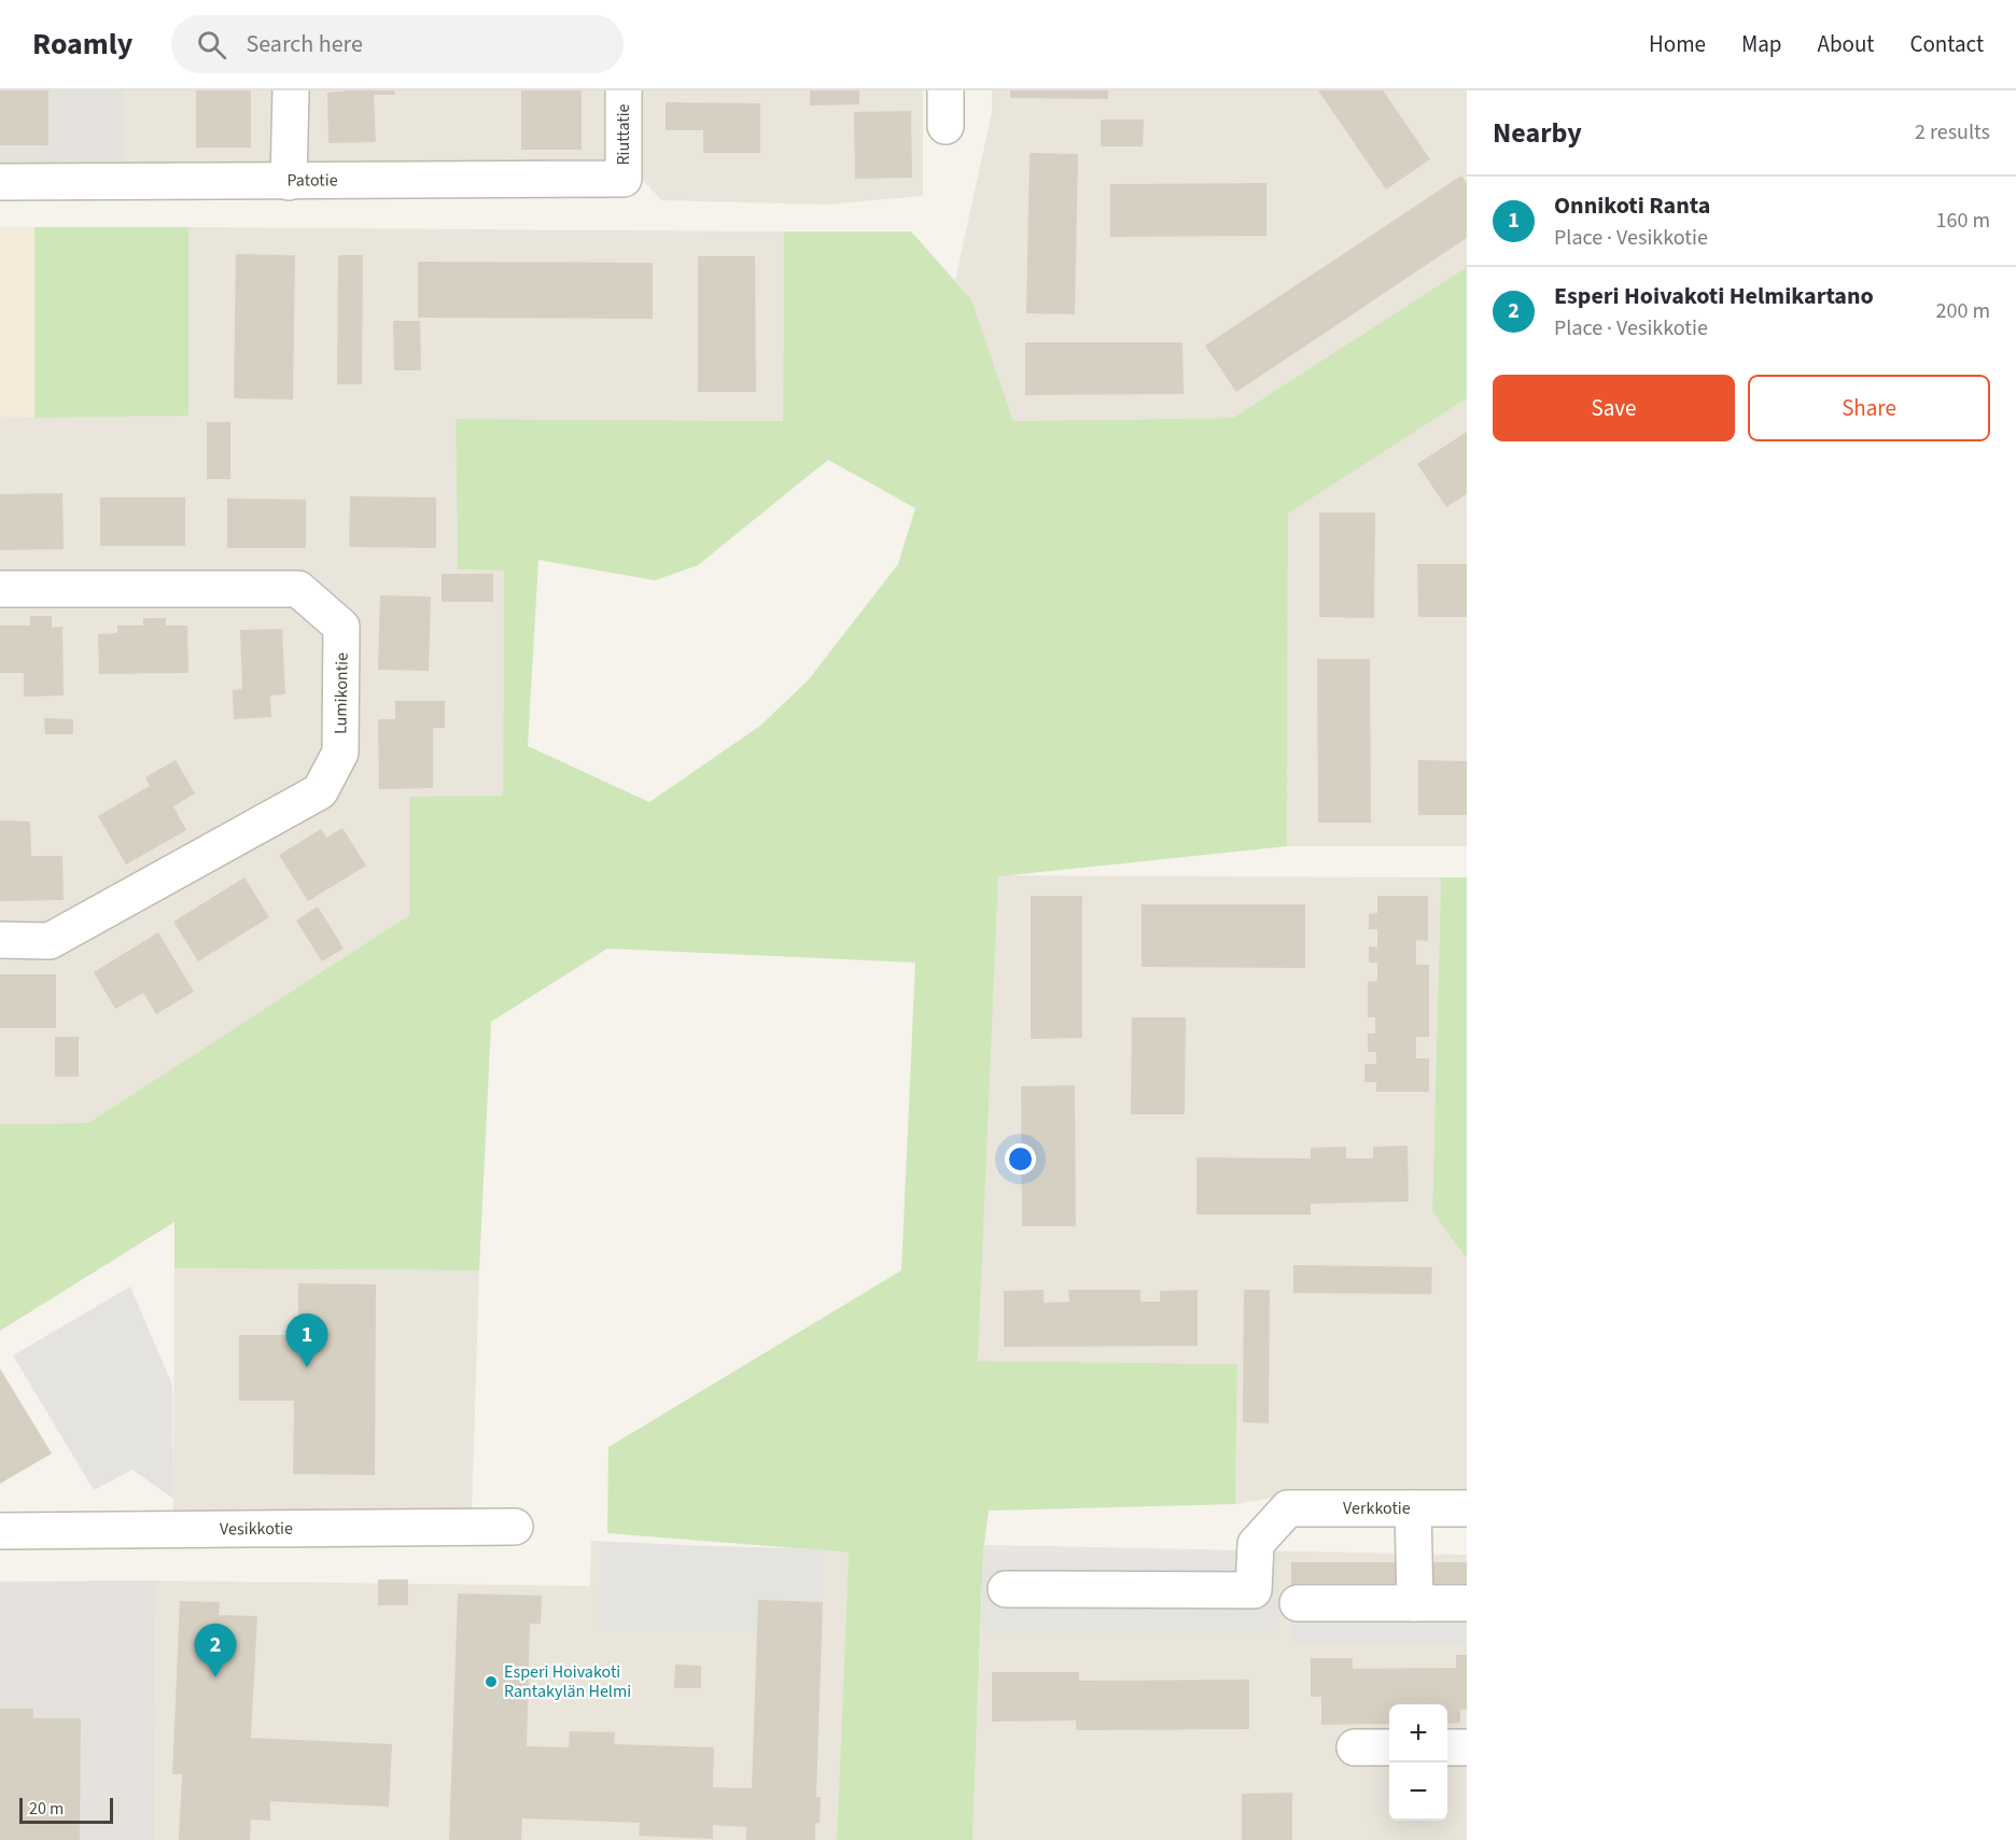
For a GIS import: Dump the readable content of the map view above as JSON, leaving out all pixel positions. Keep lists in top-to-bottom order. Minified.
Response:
{"streets":{"street":["Riuttatie","Patotie","Lumikontie","Verkkotie","Vesikkotie"]},"crossings":[["Riuttatie","Patotie"]],"places":["Esperi Hoivakoti Rantakylän Helmi"],"scale_bar":"20 m","page":{"header":"Roamly","search":"Search here","nav":["Home","Map","About","Contact"],"heading":["Nearby","2 results"],"list":[{"mark":"1","name":"Onnikoti Ranta","note":"Place · Vesikkotie","value":"160 m"},{"mark":"2","name":"Esperi Hoivakoti Helmikartano","note":"Place · Vesikkotie","value":"200 m"}],"buttons":["Save","Share"],"pins":["1","2"],"map_buttons":["+","−"],"scale":"20 m"}}
